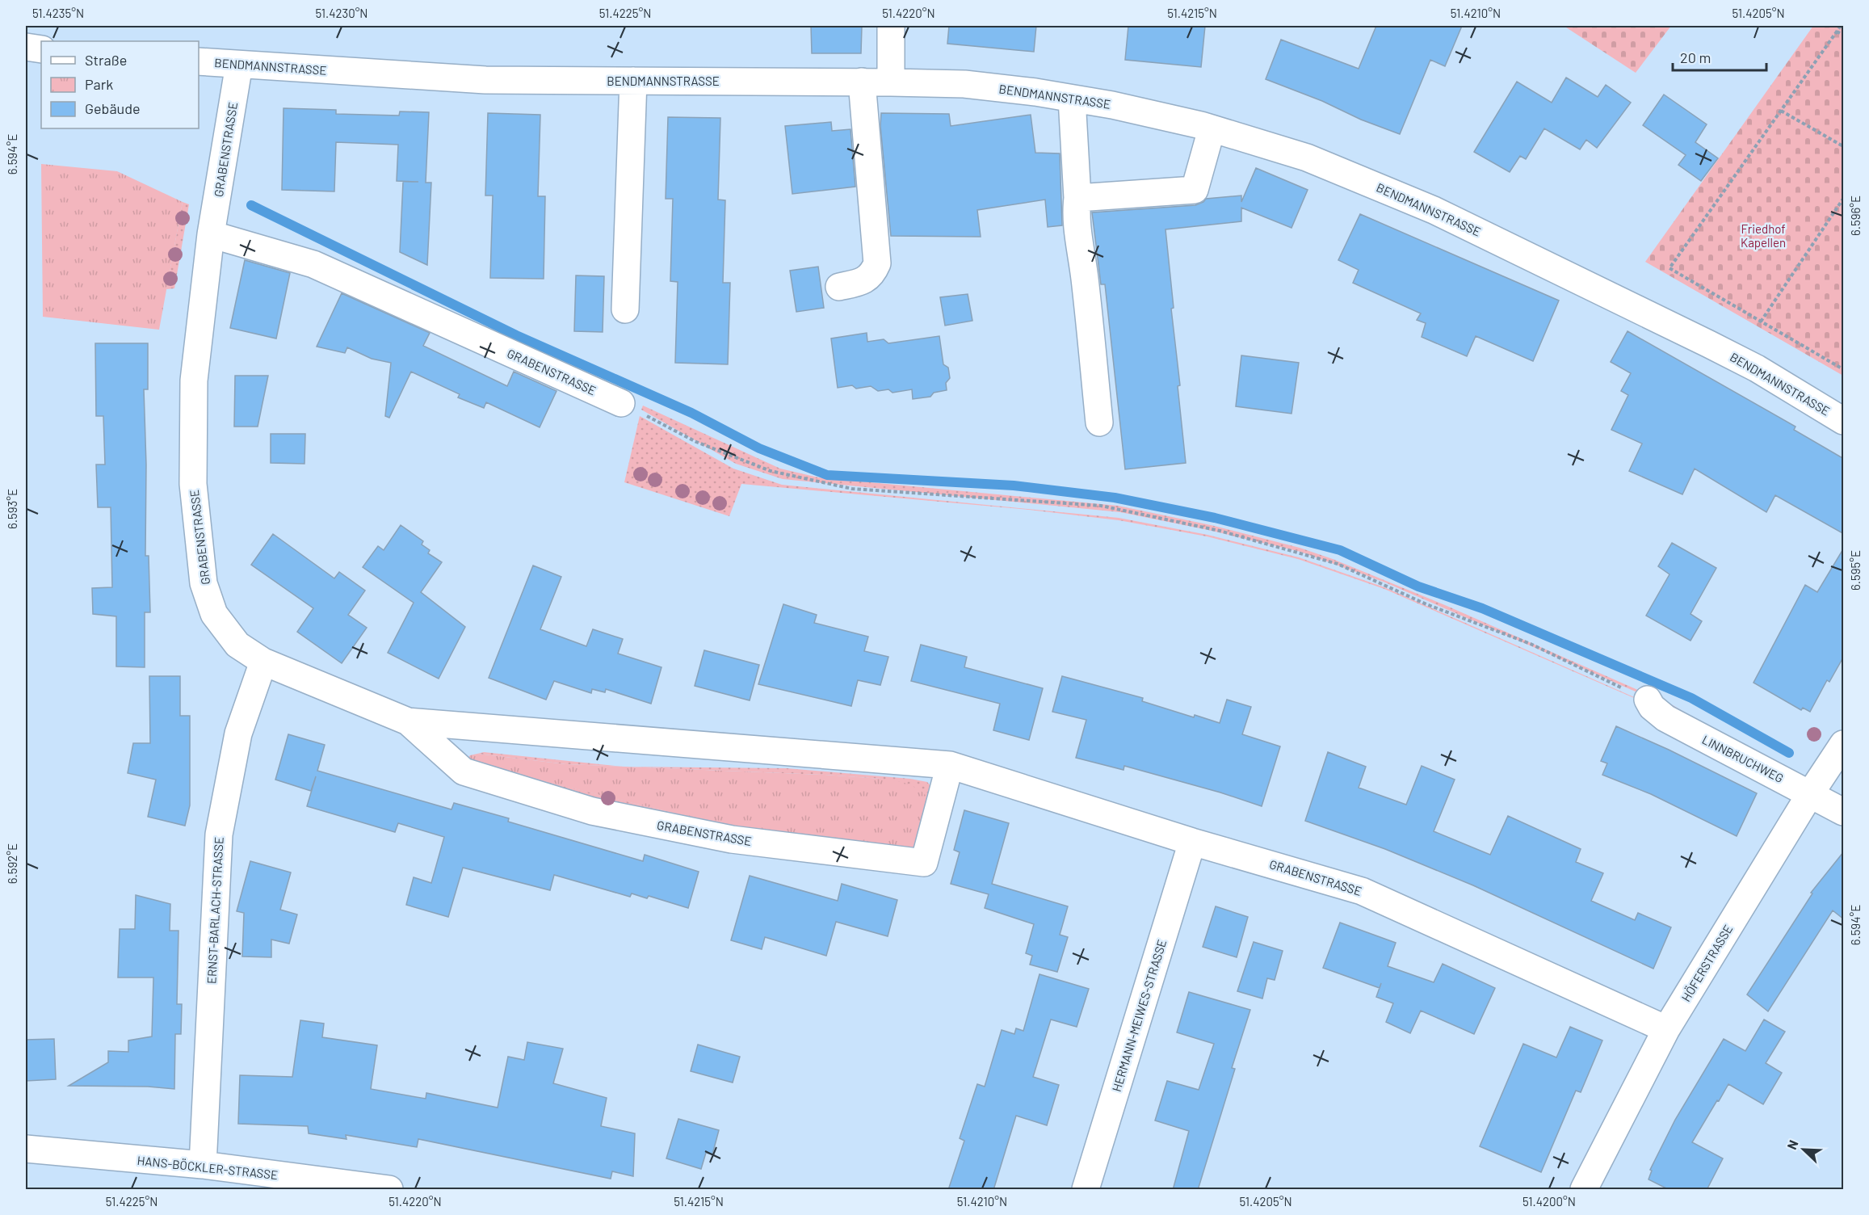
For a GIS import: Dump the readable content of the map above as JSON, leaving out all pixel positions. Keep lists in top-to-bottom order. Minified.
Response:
{"streets":{"street":["BENDMANNSTRASSE","GRABENSTRASSE","LINNBRUCHWEG","ERNST-BARLACH-STRASSE","HÖFERSTRASSE","HERMANN-MEIWES-STRASSE","HANS-BÖCKLER-STRASSE"]},"crossings":[["BENDMANNSTRASSE","GRABENSTRASSE"],["GRABENSTRASSE","ERNST-BARLACH-STRASSE"],["GRABENSTRASSE","HÖFERSTRASSE"],["GRABENSTRASSE","HERMANN-MEIWES-STRASSE"],["LINNBRUCHWEG","HÖFERSTRASSE"],["ERNST-BARLACH-STRASSE","HANS-BÖCKLER-STRASSE"]],"parks":["Friedhof Kapellen"],"legend":["Straße","Park","Gebäude"],"scale_bar":"20 m","north":"top left","coordinates":["51.4235°N","51.4230°N","51.4225°N","51.4220°N","51.4215°N","51.4210°N","51.4205°N","6.594°E","6.596°E","6.593°E","6.595°E","6.592°E","51.4200°N"]}
